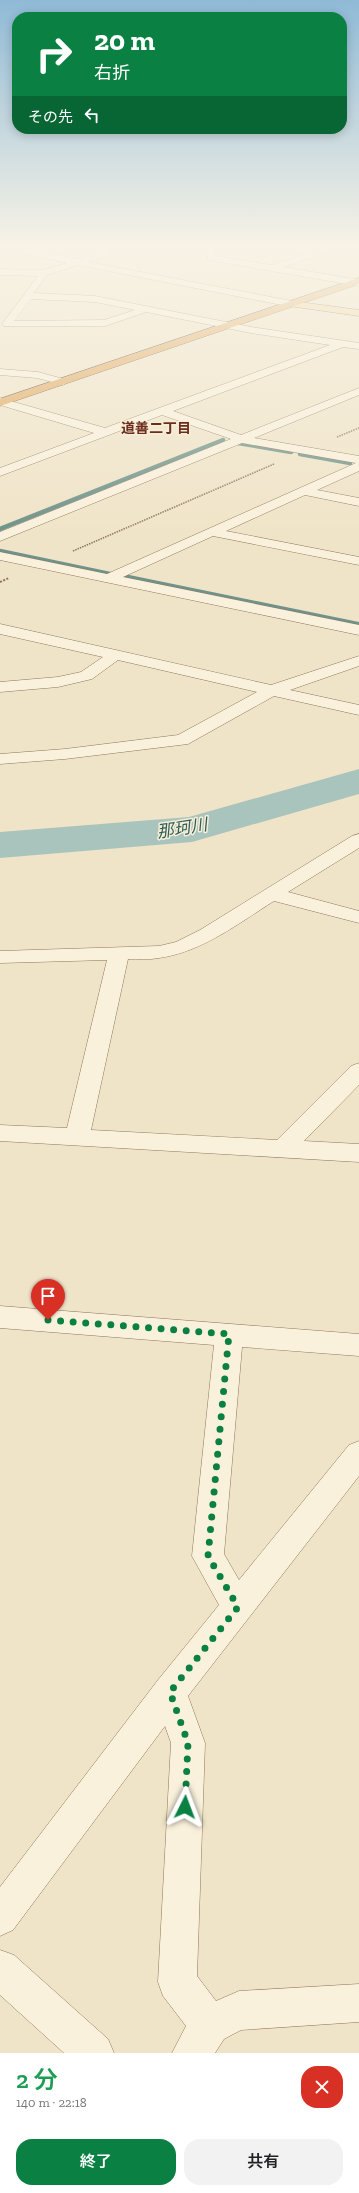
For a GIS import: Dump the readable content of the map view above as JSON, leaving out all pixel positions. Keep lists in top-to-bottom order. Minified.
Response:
{"districts":["道善二丁目"],"water":["那珂川"],"page":{"turn":["20 m","右折"],"then":"その先","heading":["2 分","140 m · 22:18"],"buttons":["終了","共有"]}}
